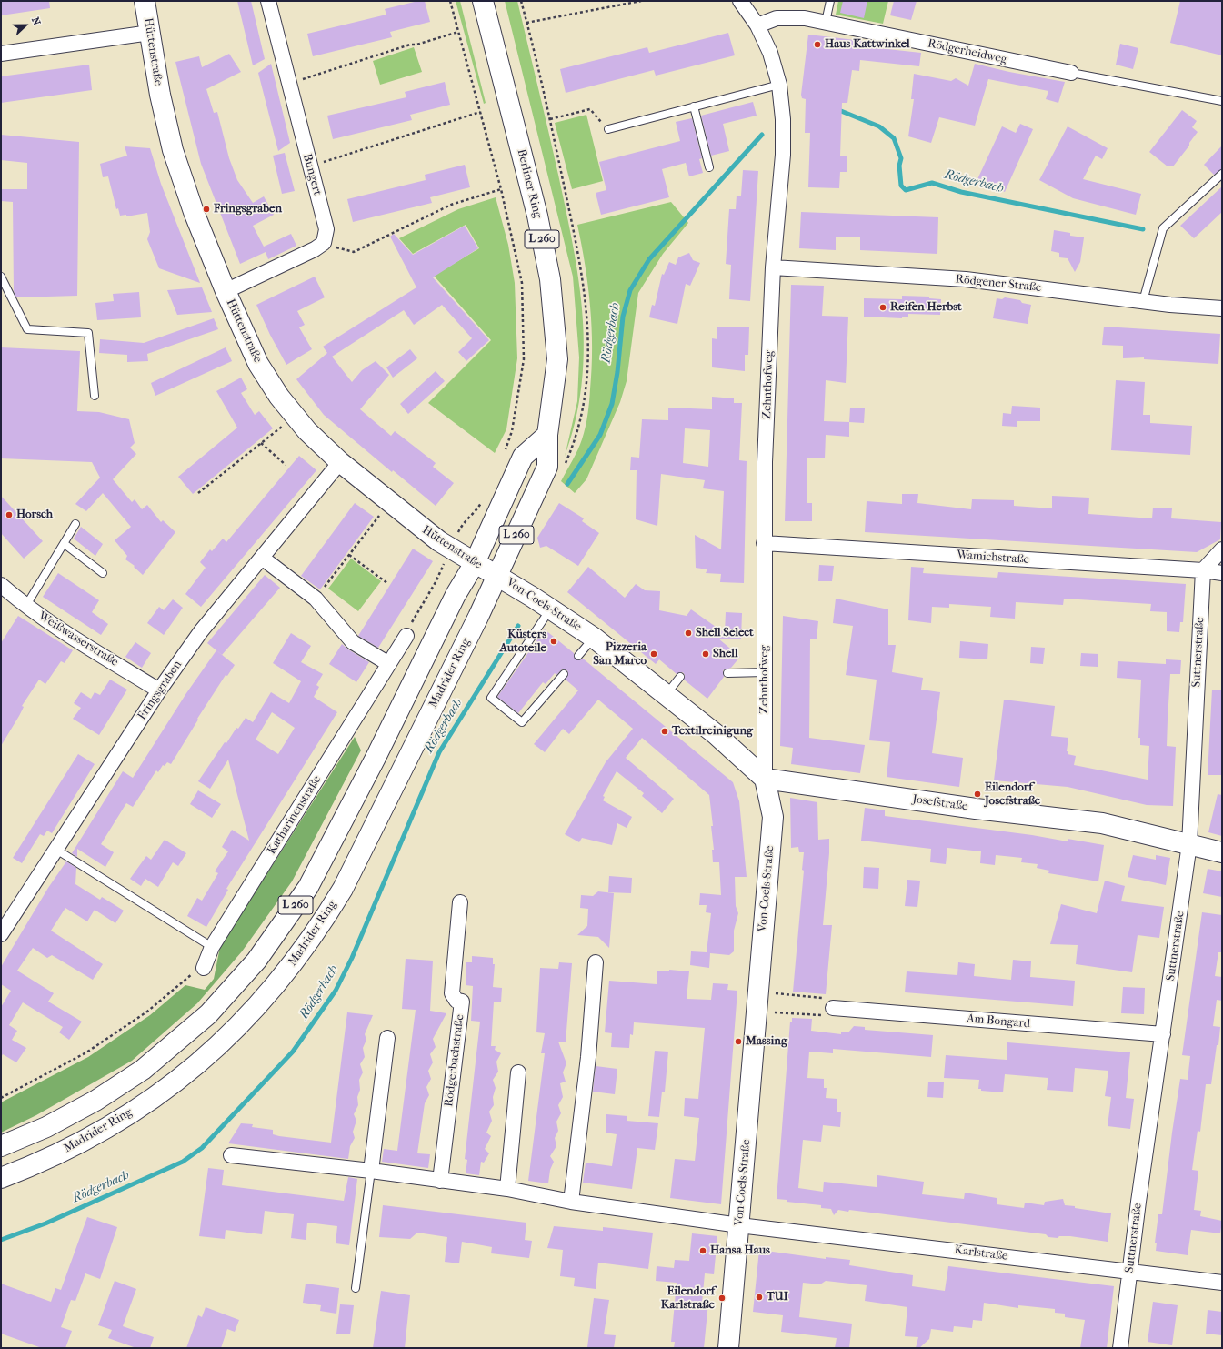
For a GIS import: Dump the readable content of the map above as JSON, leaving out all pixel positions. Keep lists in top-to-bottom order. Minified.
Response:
{"streets":{"main road":["Hüttenstraße","Berliner Ring","L 260","Von-Coels-Straße","Madrider Ring","Josefstraße"],"street":["Rödgerheidweg","Bungert","Rödgener Straße","Zehnthofweg","Wamichstraße","Weißwasserstraße","Suttnerstraße","Fringsgraben","Katharinenstraße","Am Bongard","Rödgerbachstraße","Karlstraße"]},"crossings":[["Hüttenstraße","Berliner Ring"],["Hüttenstraße","L 260"],["Hüttenstraße","Von-Coels-Straße"],["Hüttenstraße","Madrider Ring"],["Hüttenstraße","Fringsgraben"],["Rödgerheidweg","Zehnthofweg"],["Berliner Ring","L 260"],["Berliner Ring","Von-Coels-Straße"],["Berliner Ring","Madrider Ring"],["L 260","Von-Coels-Straße"],["L 260","Madrider Ring"],["Rödgener Straße","Zehnthofweg"],["Zehnthofweg","Wamichstraße"],["Zehnthofweg","Von-Coels-Straße"],["Zehnthofweg","Josefstraße"],["Wamichstraße","Suttnerstraße"],["Von-Coels-Straße","Madrider Ring"],["Von-Coels-Straße","Josefstraße"],["Von-Coels-Straße","Karlstraße"],["Weißwasserstraße","Fringsgraben"],["Suttnerstraße","Josefstraße"],["Suttnerstraße","Am Bongard"],["Suttnerstraße","Karlstraße"]],"water":["Rödgerbach"],"places":["Haus Kattwinkel","Fringsgraben","Reifen Herbst","Horsch","Shell Select","Küsters Autoteile","Pizzeria San Marco","Shell","Textilreinigung","Eilendorf Josefstraße","Massing","Hansa Haus","TUI","Eilendorf Karlstraße"],"north":"right"}
